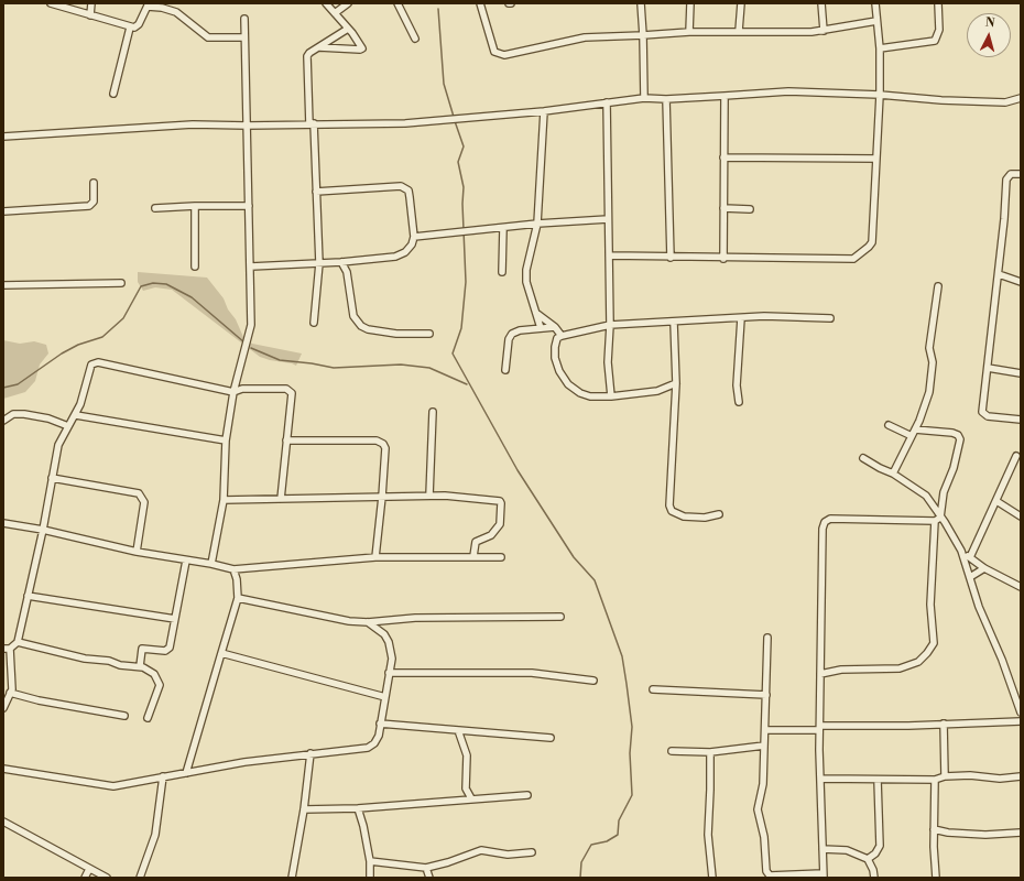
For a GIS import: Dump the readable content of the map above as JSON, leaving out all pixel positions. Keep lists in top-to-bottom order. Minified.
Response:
{"north":"top"}
